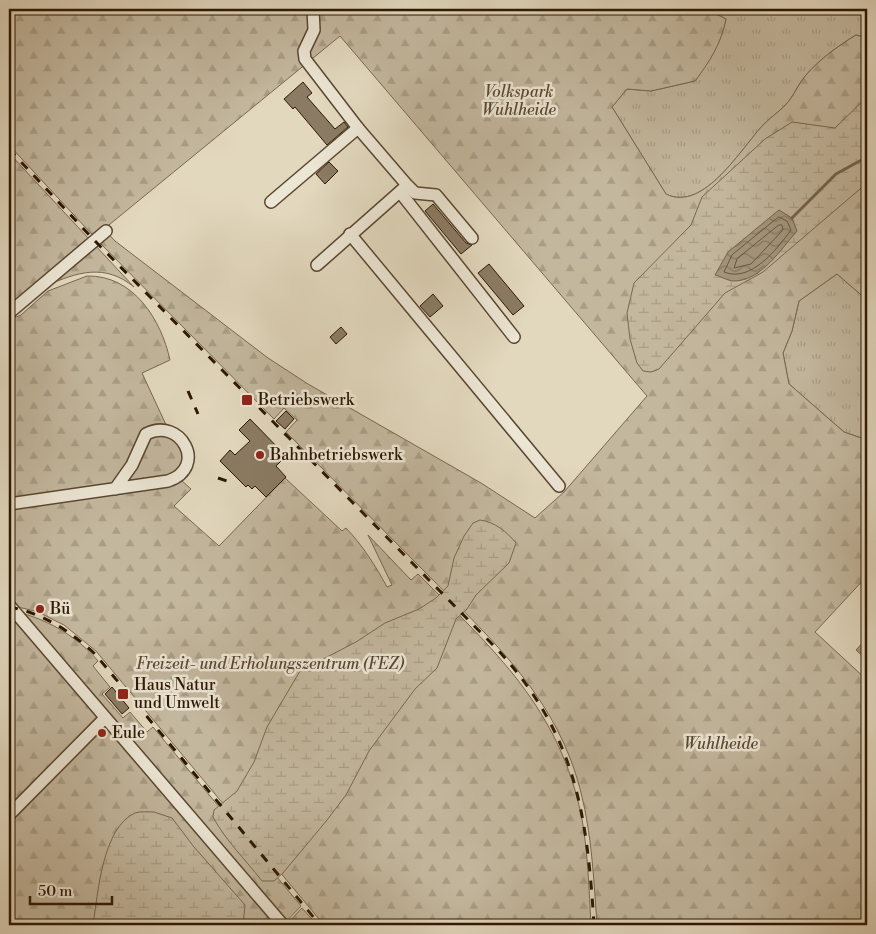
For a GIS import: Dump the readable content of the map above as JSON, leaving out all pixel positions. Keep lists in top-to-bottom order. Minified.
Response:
{"parks":["Volkspark Wuhlheide","Freizeit- und Erholungszentrum (FEZ)","Wuhlheide"],"places":{"transit":["Betriebswerk","Haus Natur und Umwelt"],"other":["Bahnbetriebswerk","Bü","Eule"]},"scale_bar":"50 m"}
